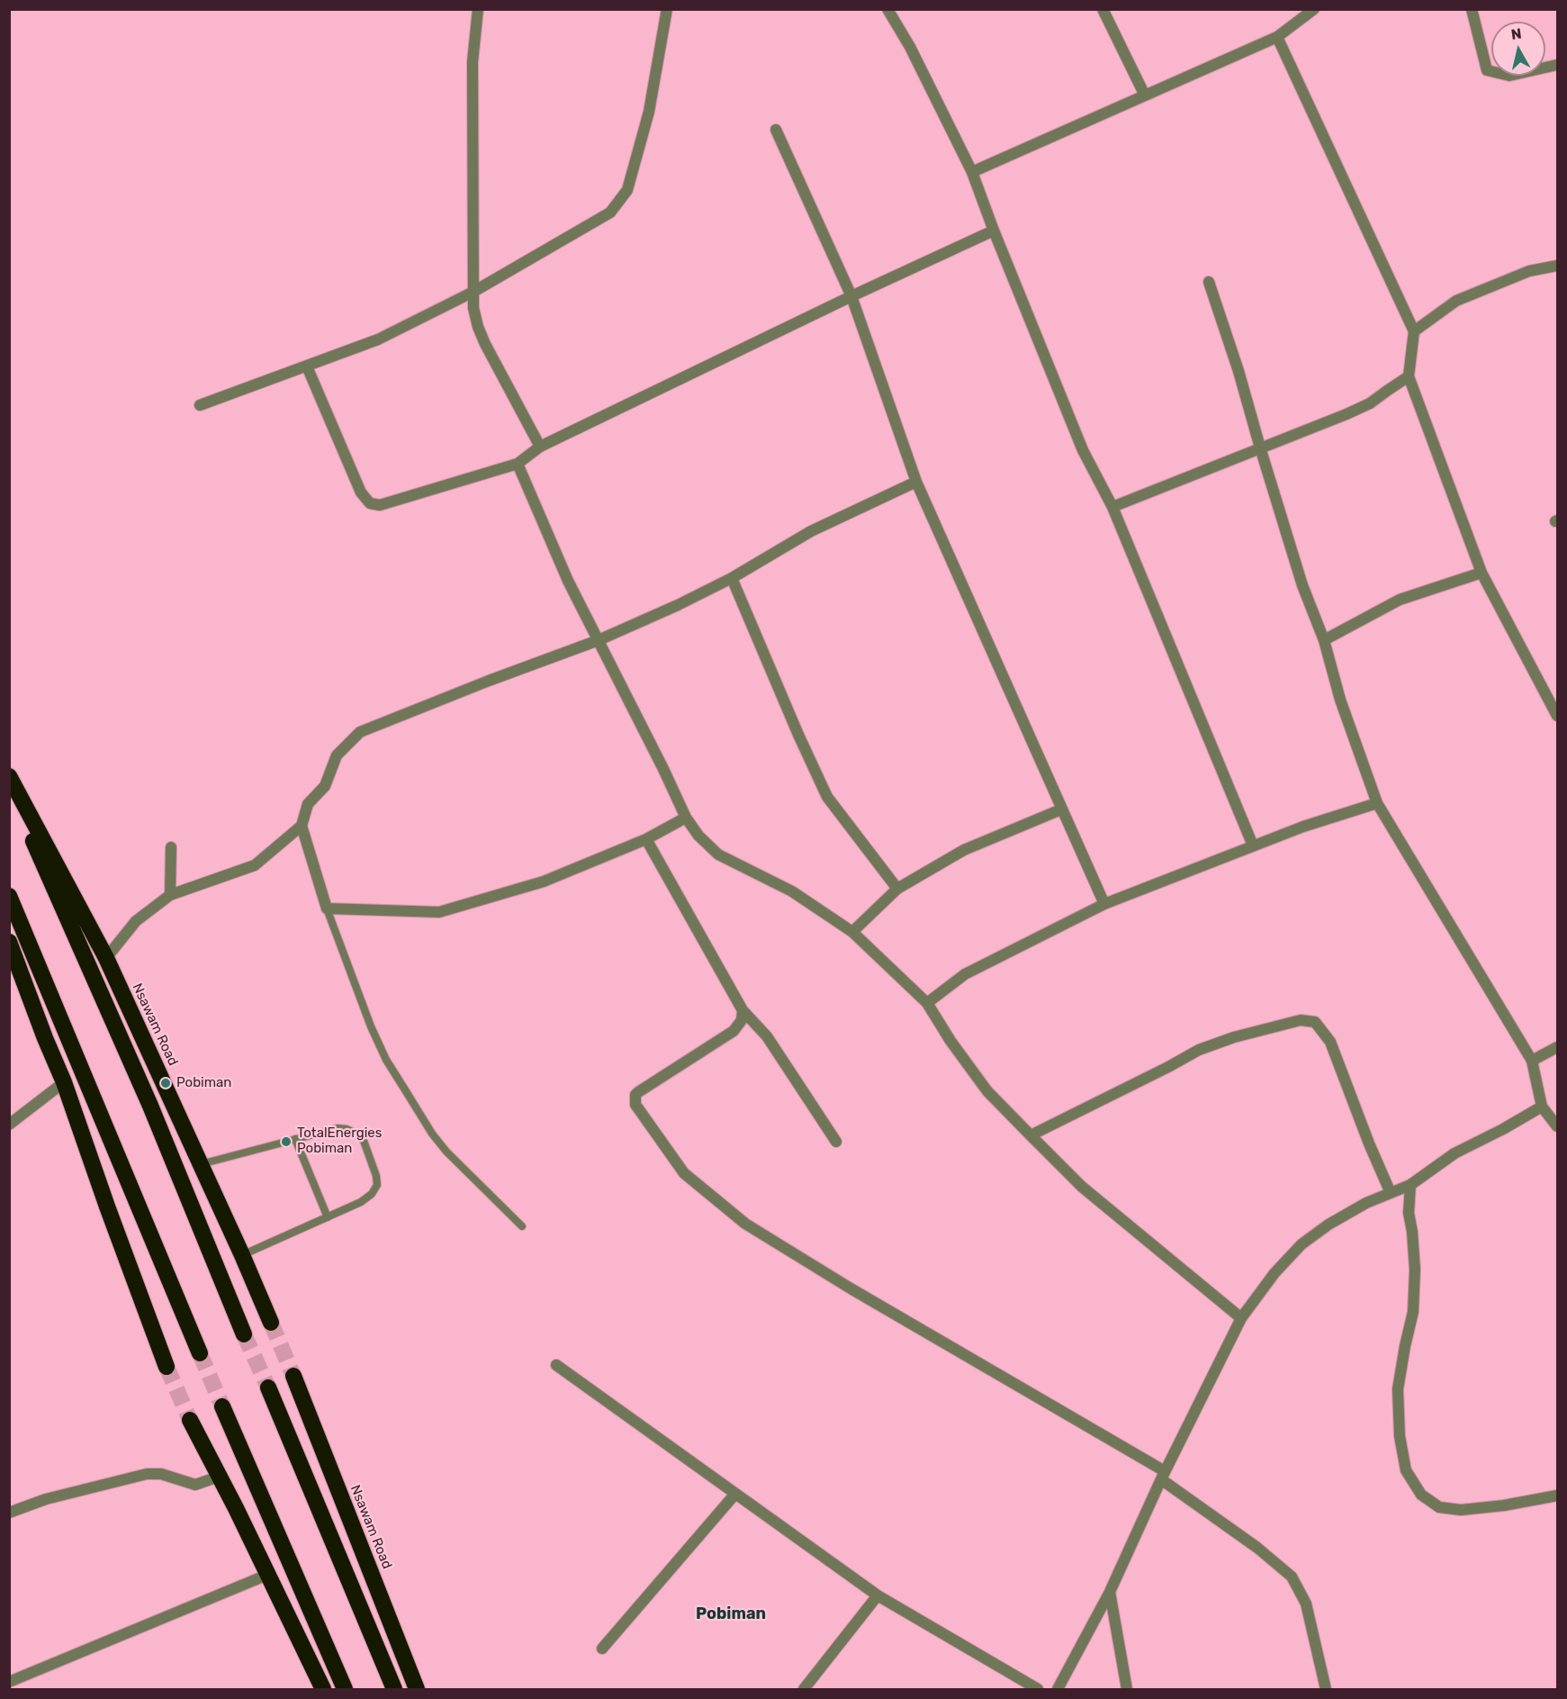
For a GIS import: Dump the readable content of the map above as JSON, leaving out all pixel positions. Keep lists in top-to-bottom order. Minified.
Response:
{"streets":{"highway":["Nsawam Road"]},"districts":["Pobiman"],"places":["Pobiman","TotalEnergies Pobiman"],"north":"top"}
